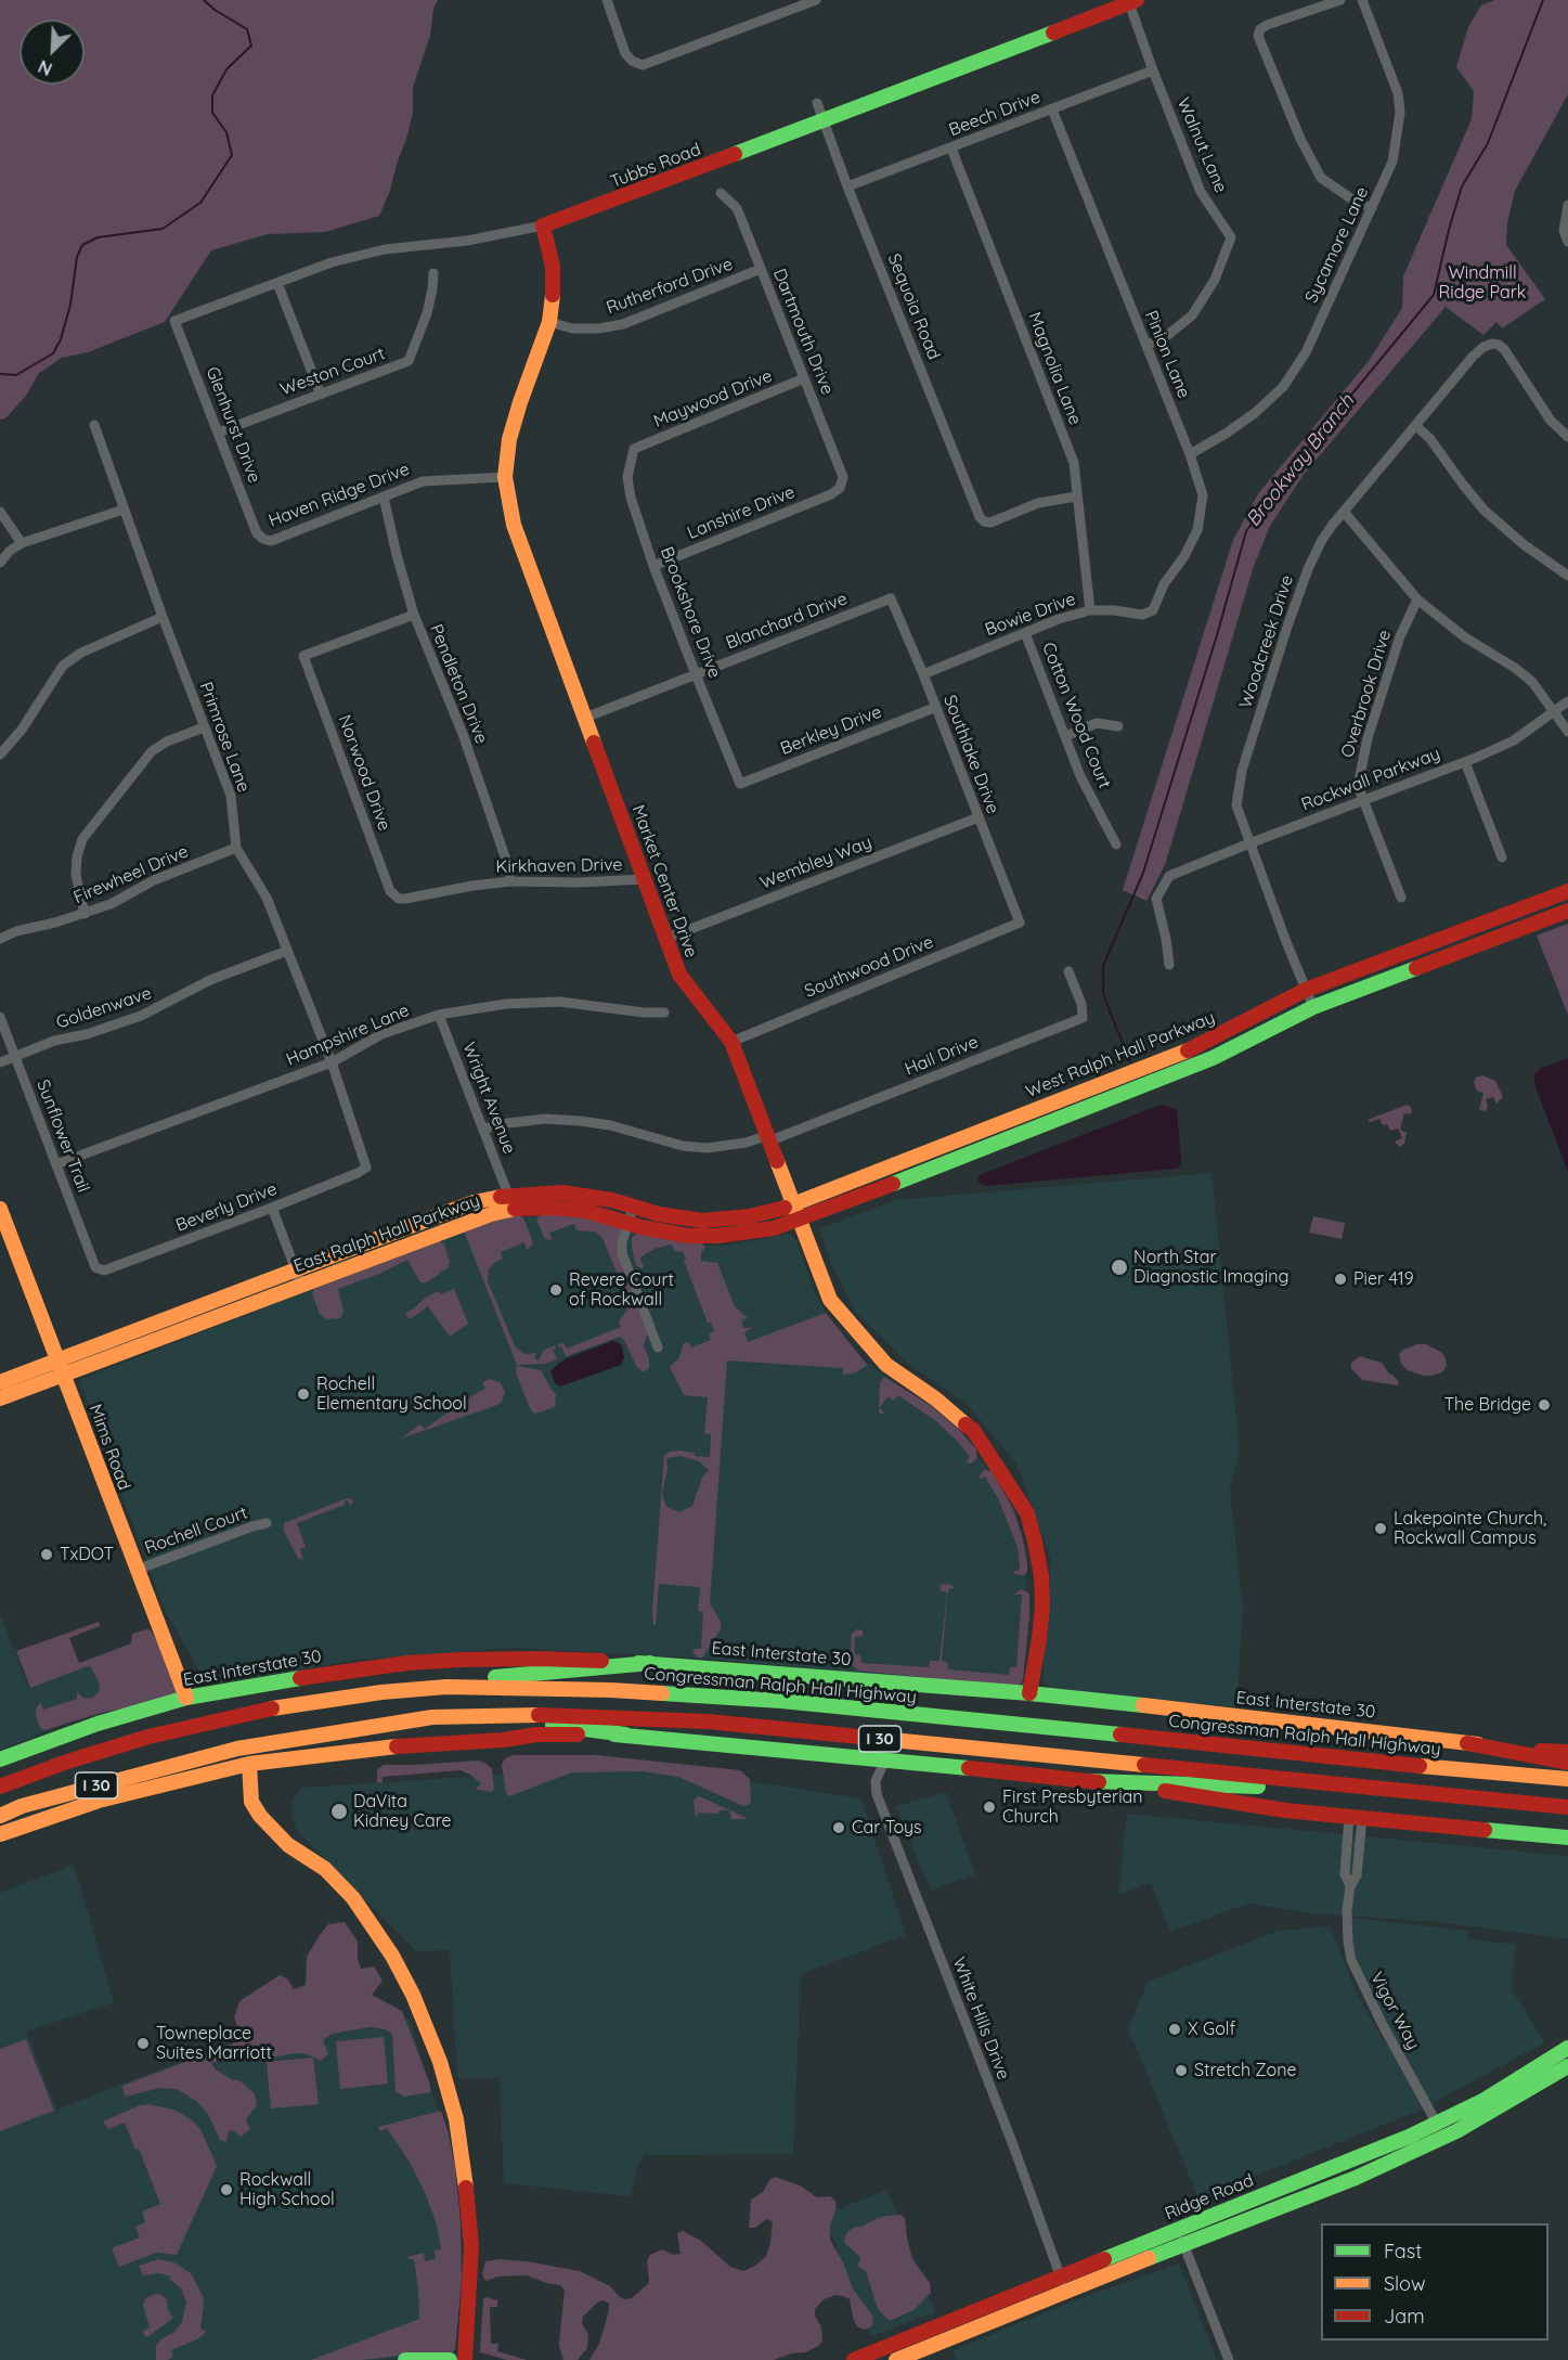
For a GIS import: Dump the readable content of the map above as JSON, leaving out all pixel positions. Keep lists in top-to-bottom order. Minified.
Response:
{"streets":{"main road":["Tubbs Road","Market Center Drive","West Ralph Hall Parkway","East Ralph Hall Parkway","Mims Road","East Interstate 30","Congressman Ralph Hall Highway","I 30","Ridge Road"],"street":["Beech Drive","Walnut Lane","Sycamore Lane","Rutherford Drive","Sequoia Road","Dartmouth Drive","Pinion Lane","Magnolia Lane","Weston Court","Maywood Drive","Glenhurst Drive","Haven Ridge Drive","Lanshire Drive","Brookshore Drive","Bowie Drive","Blanchard Drive","Woodcreek Drive","Pendleton Drive","Overbrook Drive","Cotton Wood Court","Berkley Drive","Primrose Lane","Southlake Drive","Norwood Drive","Rockwall Parkway","Wembley Way","Kirkhaven Drive","Firewheel Drive","Southwood Drive","Goldenwave","Hampshire Lane","Hail Drive","Wright Avenue","Sunflower Trail","Beverly Drive","Rochell Court","Vigor Way","White Hills Drive"]},"crossings":[["Beech Drive","Walnut Lane"],["Beech Drive","Sequoia Road"],["Beech Drive","Pinion Lane"],["Beech Drive","Magnolia Lane"],["Walnut Lane","Tubbs Road"],["Walnut Lane","Pinion Lane"],["Tubbs Road","Sequoia Road"],["Tubbs Road","Glenhurst Drive"],["Tubbs Road","Market Center Drive"],["Sycamore Lane","Pinion Lane"],["Rutherford Drive","Dartmouth Drive"],["Rutherford Drive","Market Center Drive"],["Sequoia Road","Magnolia Lane"],["Dartmouth Drive","Maywood Drive"],["Dartmouth Drive","Lanshire Drive"],["Pinion Lane","Bowie Drive"],["Magnolia Lane","Bowie Drive"],["Weston Court","Glenhurst Drive"],["Maywood Drive","Brookshore Drive"],["Glenhurst Drive","Haven Ridge Drive"],["Haven Ridge Drive","Pendleton Drive"],["Haven Ridge Drive","Market Center Drive"],["Lanshire Drive","Brookshore Drive"],["Brookshore Drive","Blanchard Drive"],["Brookshore Drive","Berkley Drive"],["Bowie Drive","Cotton Wood Court"],["Bowie Drive","Southlake Drive"],["Blanchard Drive","Southlake Drive"],["Blanchard Drive","Market Center Drive"],["Woodcreek Drive","Rockwall Parkway"],["Woodcreek Drive","West Ralph Hall Parkway"],["Pendleton Drive","Norwood Drive"],["Pendleton Drive","Kirkhaven Drive"],["Overbrook Drive","Rockwall Parkway"],["Berkley Drive","Southlake Drive"],["Primrose Lane","Firewheel Drive"],["Primrose Lane","Goldenwave"],["Primrose Lane","Hampshire Lane"],["Primrose Lane","Beverly Drive"],["Southlake Drive","Wembley Way"],["Southlake Drive","Southwood Drive"],["Norwood Drive","Kirkhaven Drive"],["Wembley Way","Market Center Drive"],["Kirkhaven Drive","Market Center Drive"],["Market Center Drive","Southwood Drive"],["Market Center Drive","West Ralph Hall Parkway"],["Market Center Drive","Hail Drive"],["Market Center Drive","East Ralph Hall Parkway"],["Market Center Drive","East Interstate 30"],["Goldenwave","Sunflower Trail"],["Hampshire Lane","Wright Avenue"],["Hampshire Lane","Sunflower Trail"],["West Ralph Hall Parkway","East Ralph Hall Parkway"],["Wright Avenue","East Ralph Hall Parkway"],["Sunflower Trail","Beverly Drive"],["East Ralph Hall Parkway","Mims Road"],["Mims Road","Rochell Court"],["Mims Road","East Interstate 30"],["Vigor Way","Ridge Road"],["White Hills Drive","Ridge Road"]],"water":["Brookway Branch"],"parks":["Windmill Ridge Park"],"places":["North Star Diagnostic Imaging","Pier 419","Revere Court of Rockwall","Rochell Elementary School","The Bridge","Lakepointe Church, Rockwall Campus","TxDOT","First Presbyterian Church","DaVita Kidney Care","Car Toys","X Golf","Towneplace Suites Marriott","Stretch Zone","Rockwall High School"],"legend":["Fast","Slow","Jam"],"north":"bottom left"}
